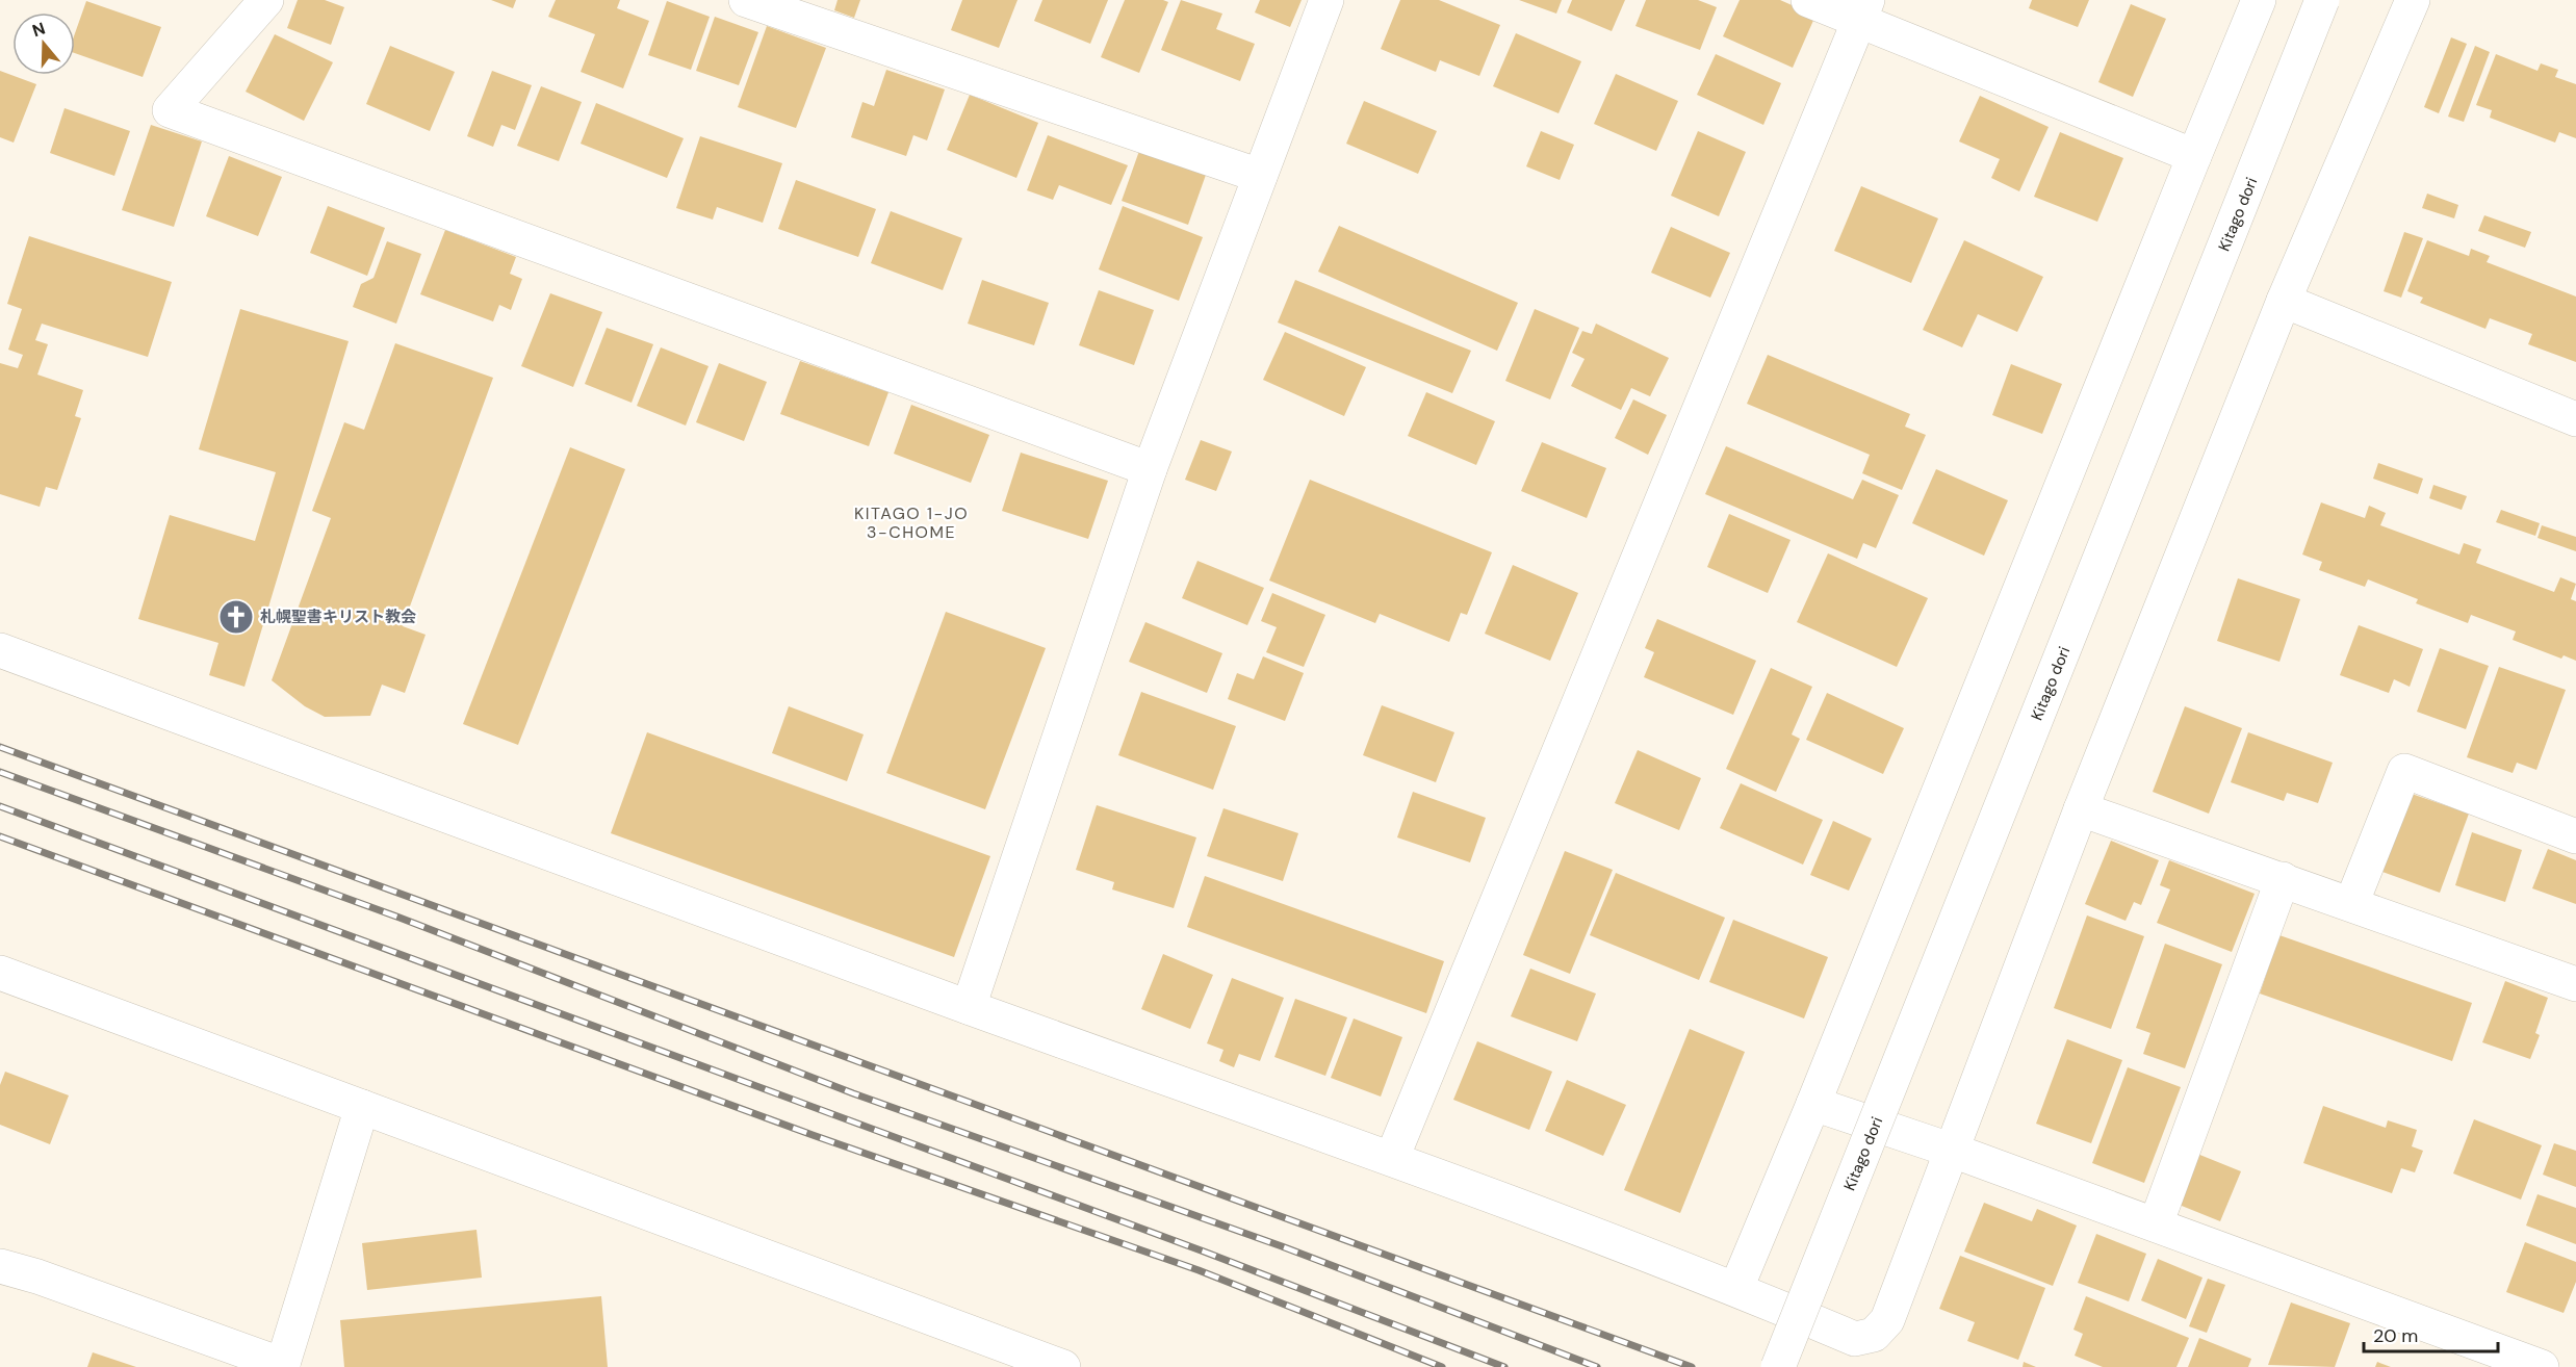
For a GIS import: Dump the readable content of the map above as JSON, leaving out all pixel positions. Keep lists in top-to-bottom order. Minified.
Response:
{"streets":{"street":["Kitago dori"]},"districts":["KITAGO 1-JO 3-CHOME"],"places":{"church":["札幌聖書キリスト教会"]},"scale_bar":"20 m","north":"top"}
